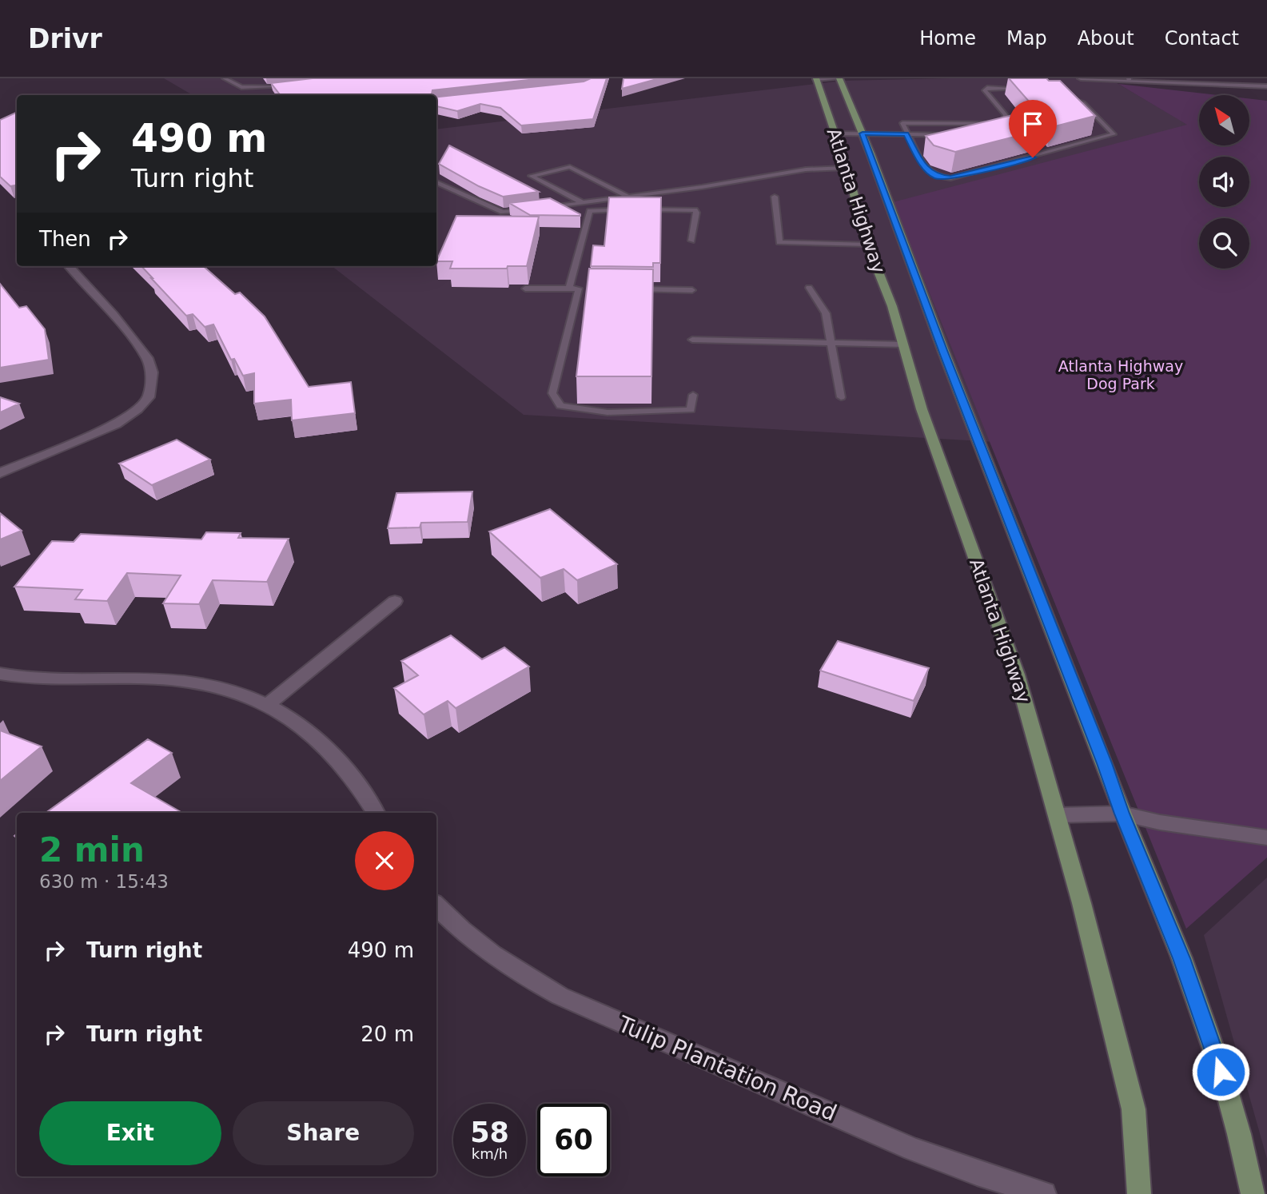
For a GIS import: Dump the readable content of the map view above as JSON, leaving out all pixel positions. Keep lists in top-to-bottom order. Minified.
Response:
{"streets":{"main road":["Atlanta Highway"],"street":["Tulip Plantation Road"]},"parks":["Atlanta Highway Dog Park"],"north":"top left","page":{"header":"Drivr","nav":["Home","Map","About","Contact"],"turn":["490 m","Turn right"],"then":"Then","heading":["2 min","630 m · 15:43"],"list":[{"name":"Turn right","value":"490 m"},{"name":"Turn right","value":"20 m"}],"buttons":["Exit","Share"],"speed":"58 km/h","limit":"60"}}
